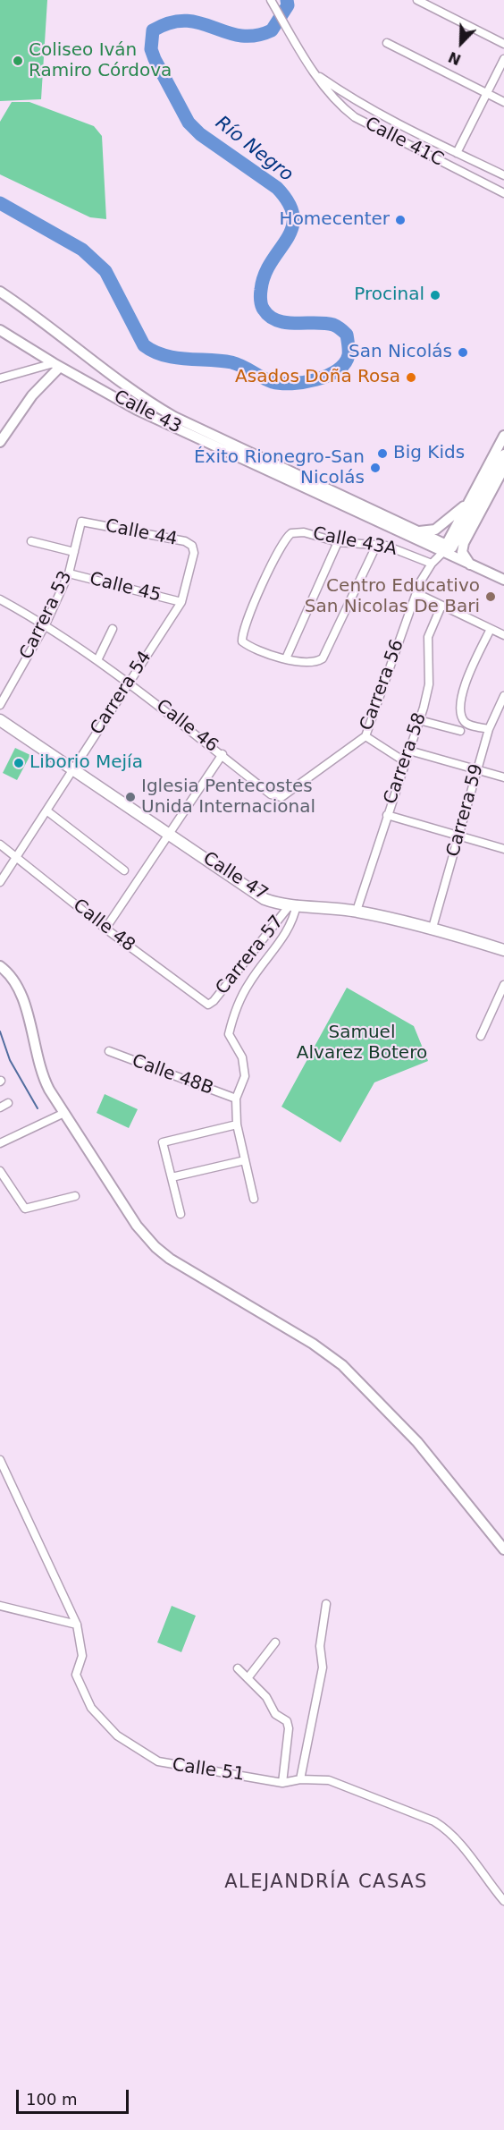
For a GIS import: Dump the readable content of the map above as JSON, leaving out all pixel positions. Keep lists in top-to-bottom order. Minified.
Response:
{"streets":{"main road":["Calle 47"],"street":["Calle 41C","Calle 43","Calle 44","Calle 43A","Calle 45","Carrera 53","Carrera 56","Carrera 54","Calle 46","Carrera 58","Carrera 59","Calle 48","Carrera 57","Calle 48B","Calle 51"]},"crossings":[["Calle 43","Carrera 56"],["Calle 44","Carrera 53"],["Calle 44","Carrera 54"],["Calle 43A","Carrera 56"],["Calle 45","Carrera 53"],["Calle 45","Carrera 54"],["Carrera 53","Calle 46"],["Carrera 56","Calle 46"],["Carrera 54","Calle 46"],["Carrera 54","Calle 47"],["Carrera 54","Calle 48"],["Carrera 58","Calle 47"],["Carrera 59","Calle 47"],["Calle 47","Carrera 57"],["Calle 48","Carrera 57"]],"districts":["ALEJANDRÍA CASAS"],"water":["Río Negro"],"parks":["Samuel Alvarez Botero"],"places":["Coliseo Iván Ramiro Córdova","Homecenter","Procinal","San Nicolás","Asados Doña Rosa","Big Kids","Éxito Rionegro-San Nicolás","Centro Educativo San Nicolas De Bari","Liborio Mejía","Iglesia Pentecostes Unida Internacional"],"scale_bar":"100 m","north":"bottom left"}
